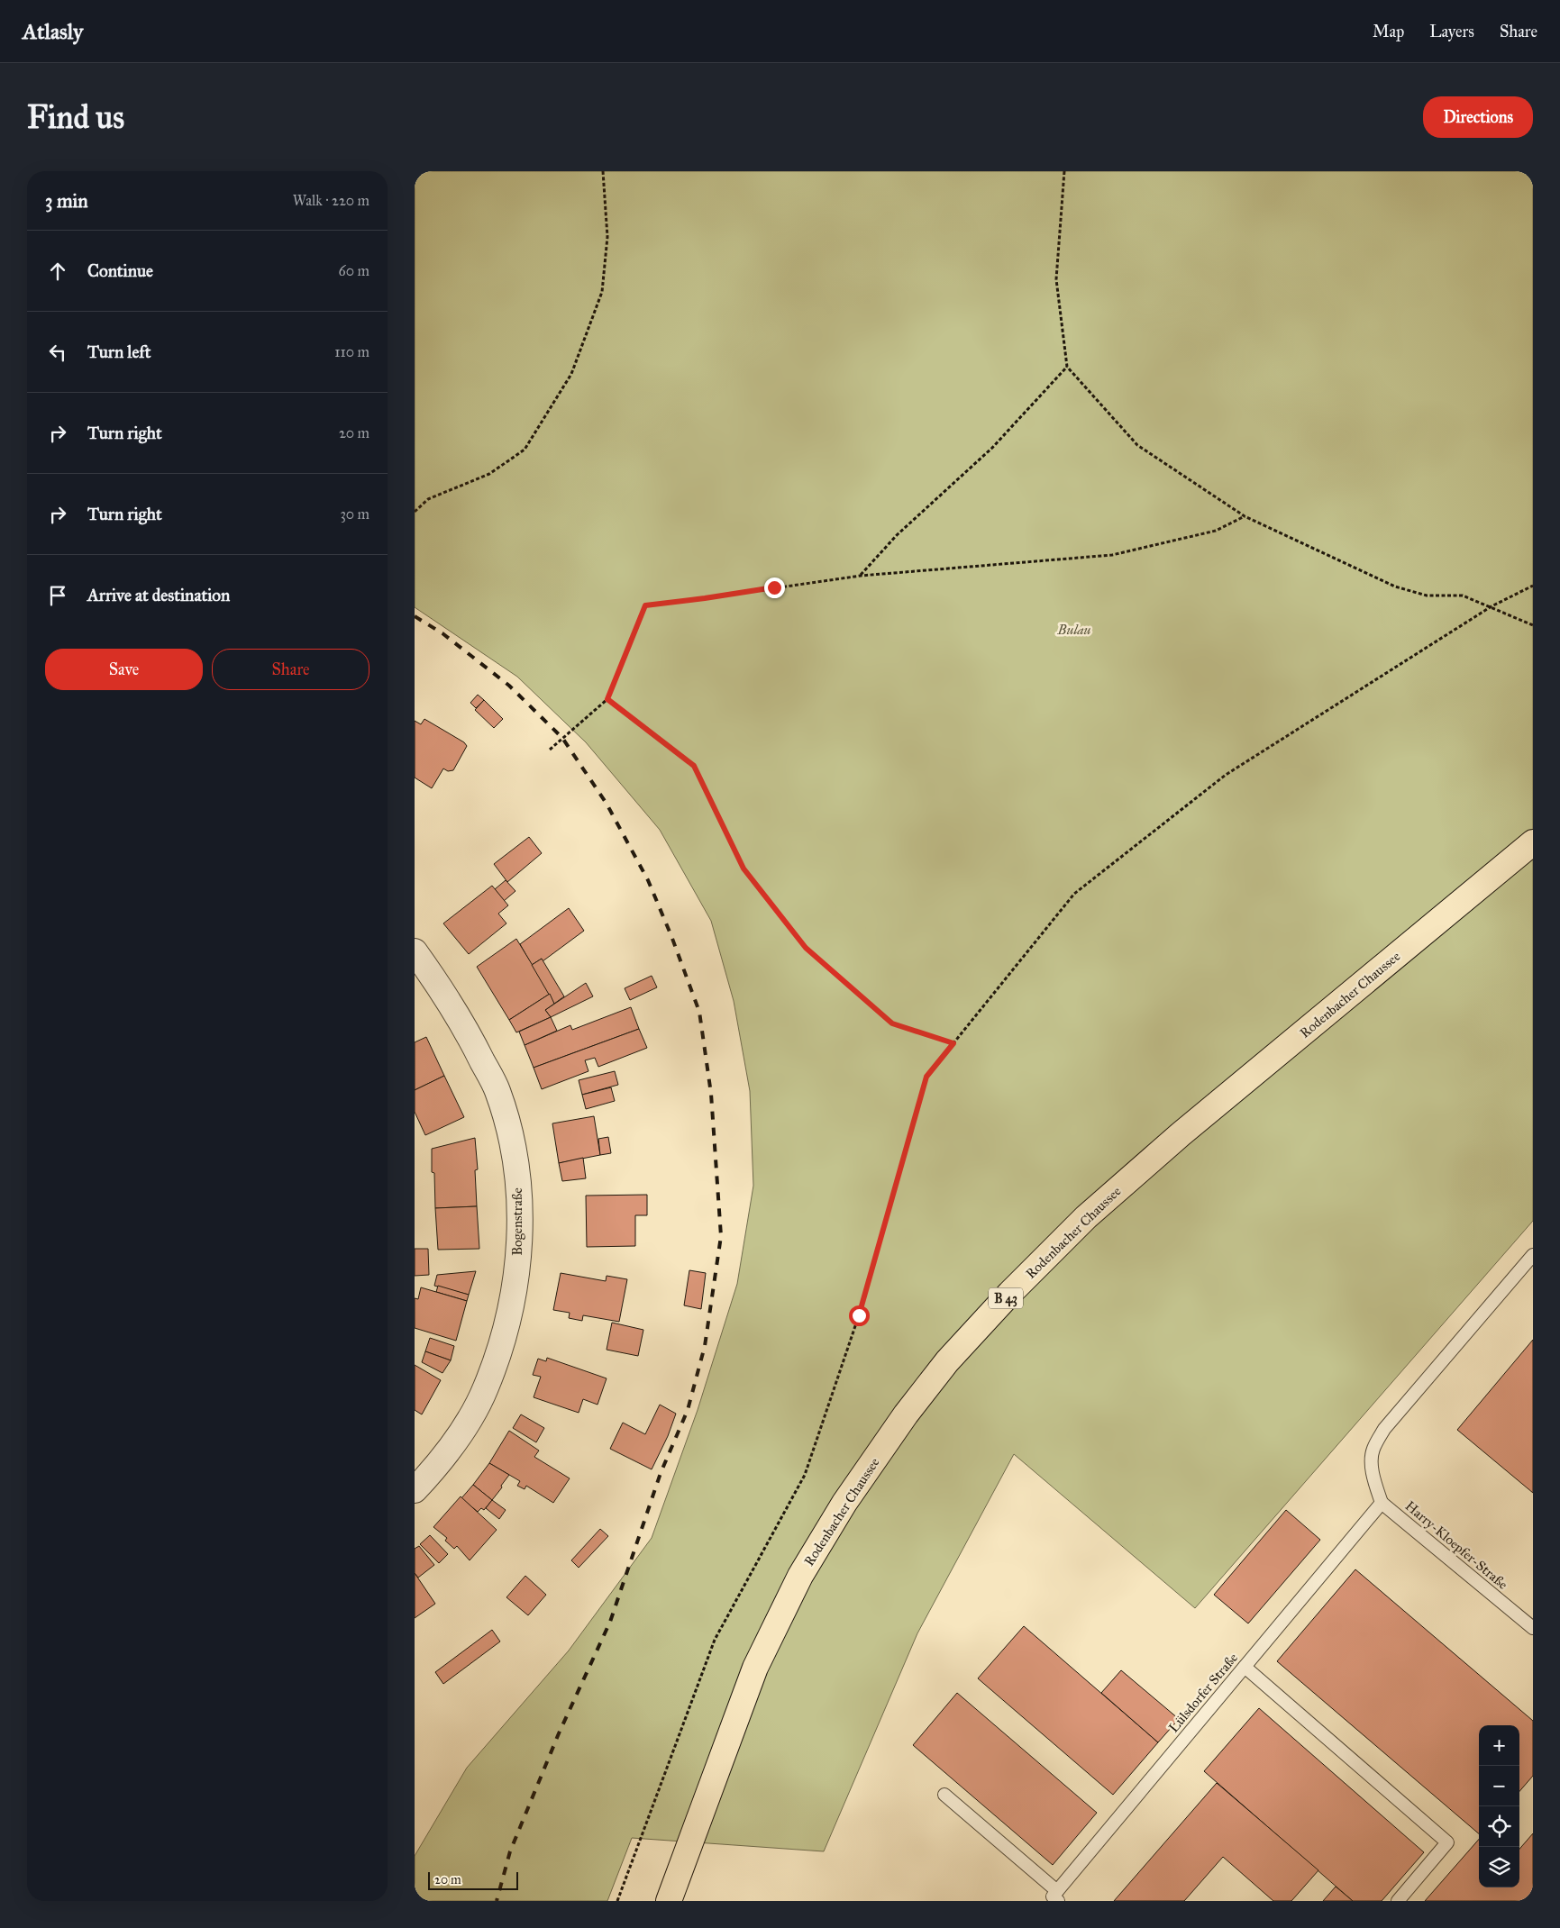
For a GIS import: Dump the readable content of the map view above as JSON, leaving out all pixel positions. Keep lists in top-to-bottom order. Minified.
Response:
{"streets":{"main road":["Rodenbacher Chaussee","B 43"],"street":["Bogenstraße"],"lane":["Harry-Kloepfer-Straße","Lülsdorfer Straße"]},"crossings":[["Harry-Kloepfer-Straße","Lülsdorfer Straße"]],"parks":["Bulau"],"scale_bar":"20 m","page":{"header":"Atlasly","nav":["Map","Layers","Share"],"buttons":["Directions",["Save","Share"]],"title":"Find us","heading":["3 min","Walk · 220 m"],"list":[["Continue","60 m"],["Turn left","110 m"],["Turn right","20 m"],["Turn right","30 m"],"Arrive at destination"],"map_buttons":["+","−"],"scale":"20 m"}}
